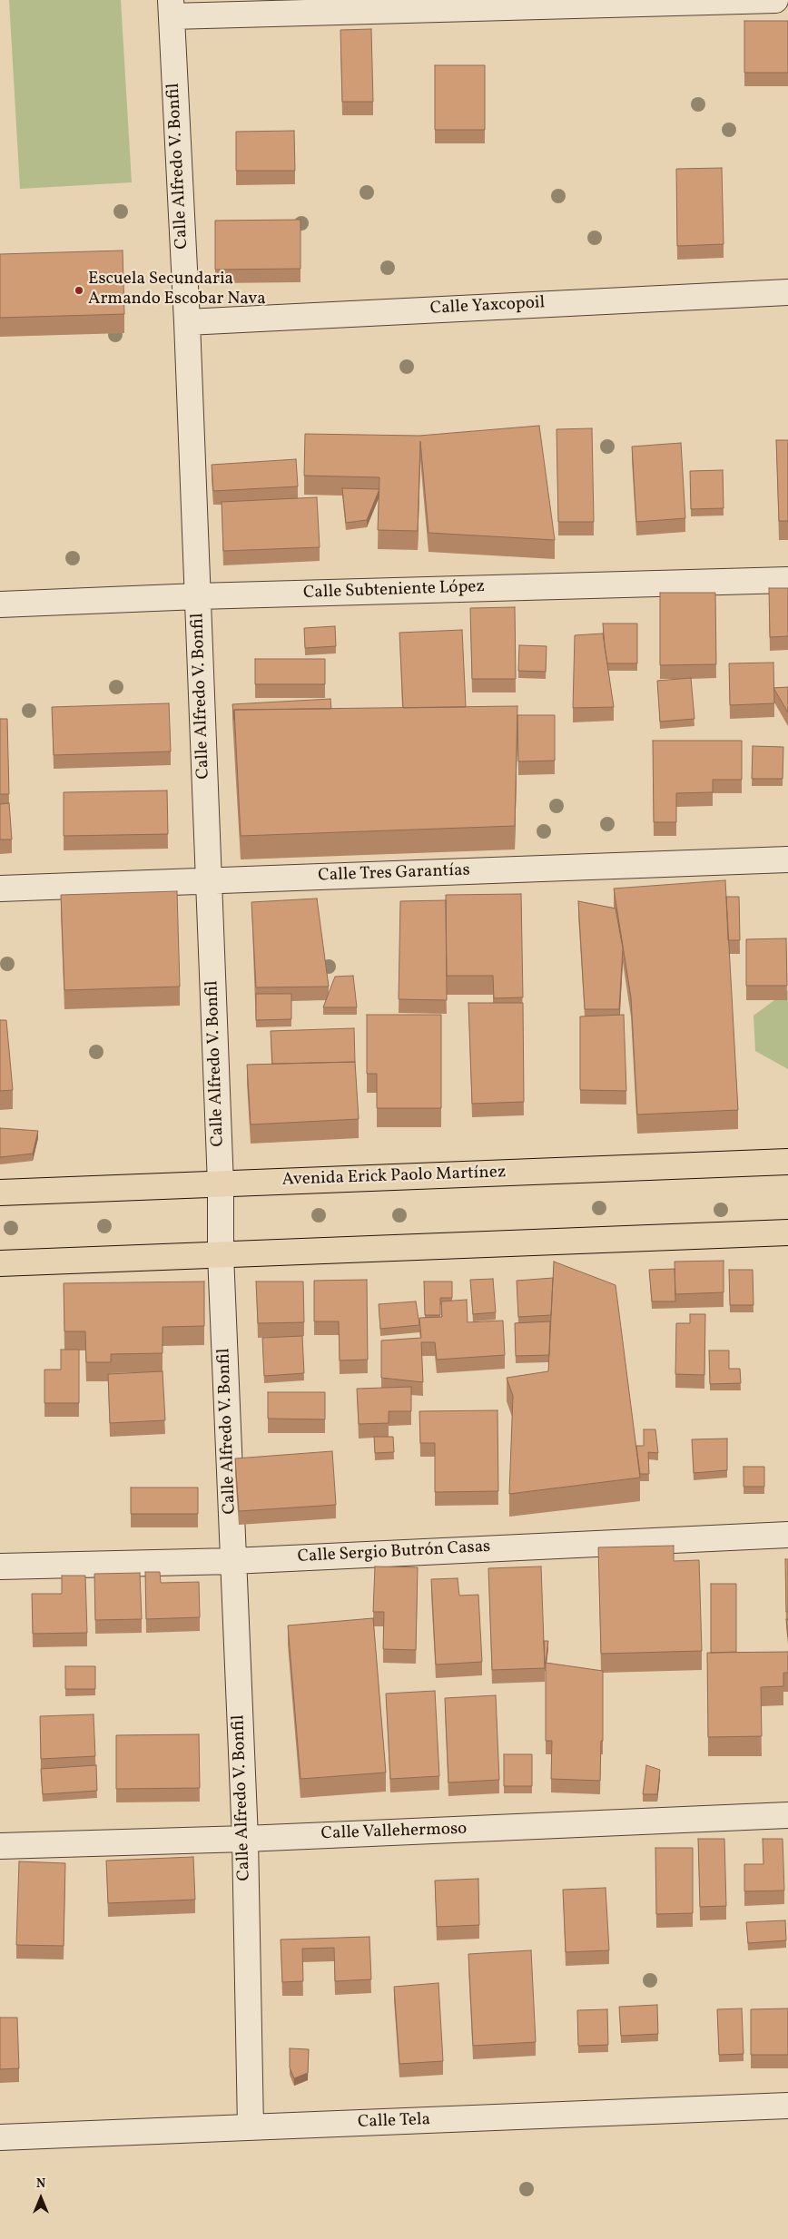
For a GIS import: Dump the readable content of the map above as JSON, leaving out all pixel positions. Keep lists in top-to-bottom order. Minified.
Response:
{"streets":{"main road":["Avenida Erick Paolo Martínez"],"street":["Calle Alfredo V. Bonfil","Calle Yaxcopoil","Calle Subteniente López","Calle Tres Garantías","Calle Sergio Butrón Casas","Calle Vallehermoso","Calle Tela"]},"crossings":[["Calle Alfredo V. Bonfil","Calle Yaxcopoil"],["Calle Alfredo V. Bonfil","Calle Subteniente López"],["Calle Alfredo V. Bonfil","Calle Tres Garantías"],["Calle Alfredo V. Bonfil","Avenida Erick Paolo Martínez"],["Calle Alfredo V. Bonfil","Calle Sergio Butrón Casas"],["Calle Alfredo V. Bonfil","Calle Vallehermoso"],["Calle Alfredo V. Bonfil","Calle Tela"]],"places":["Escuela Secundaria Armando Escobar Nava"],"north":"top"}
